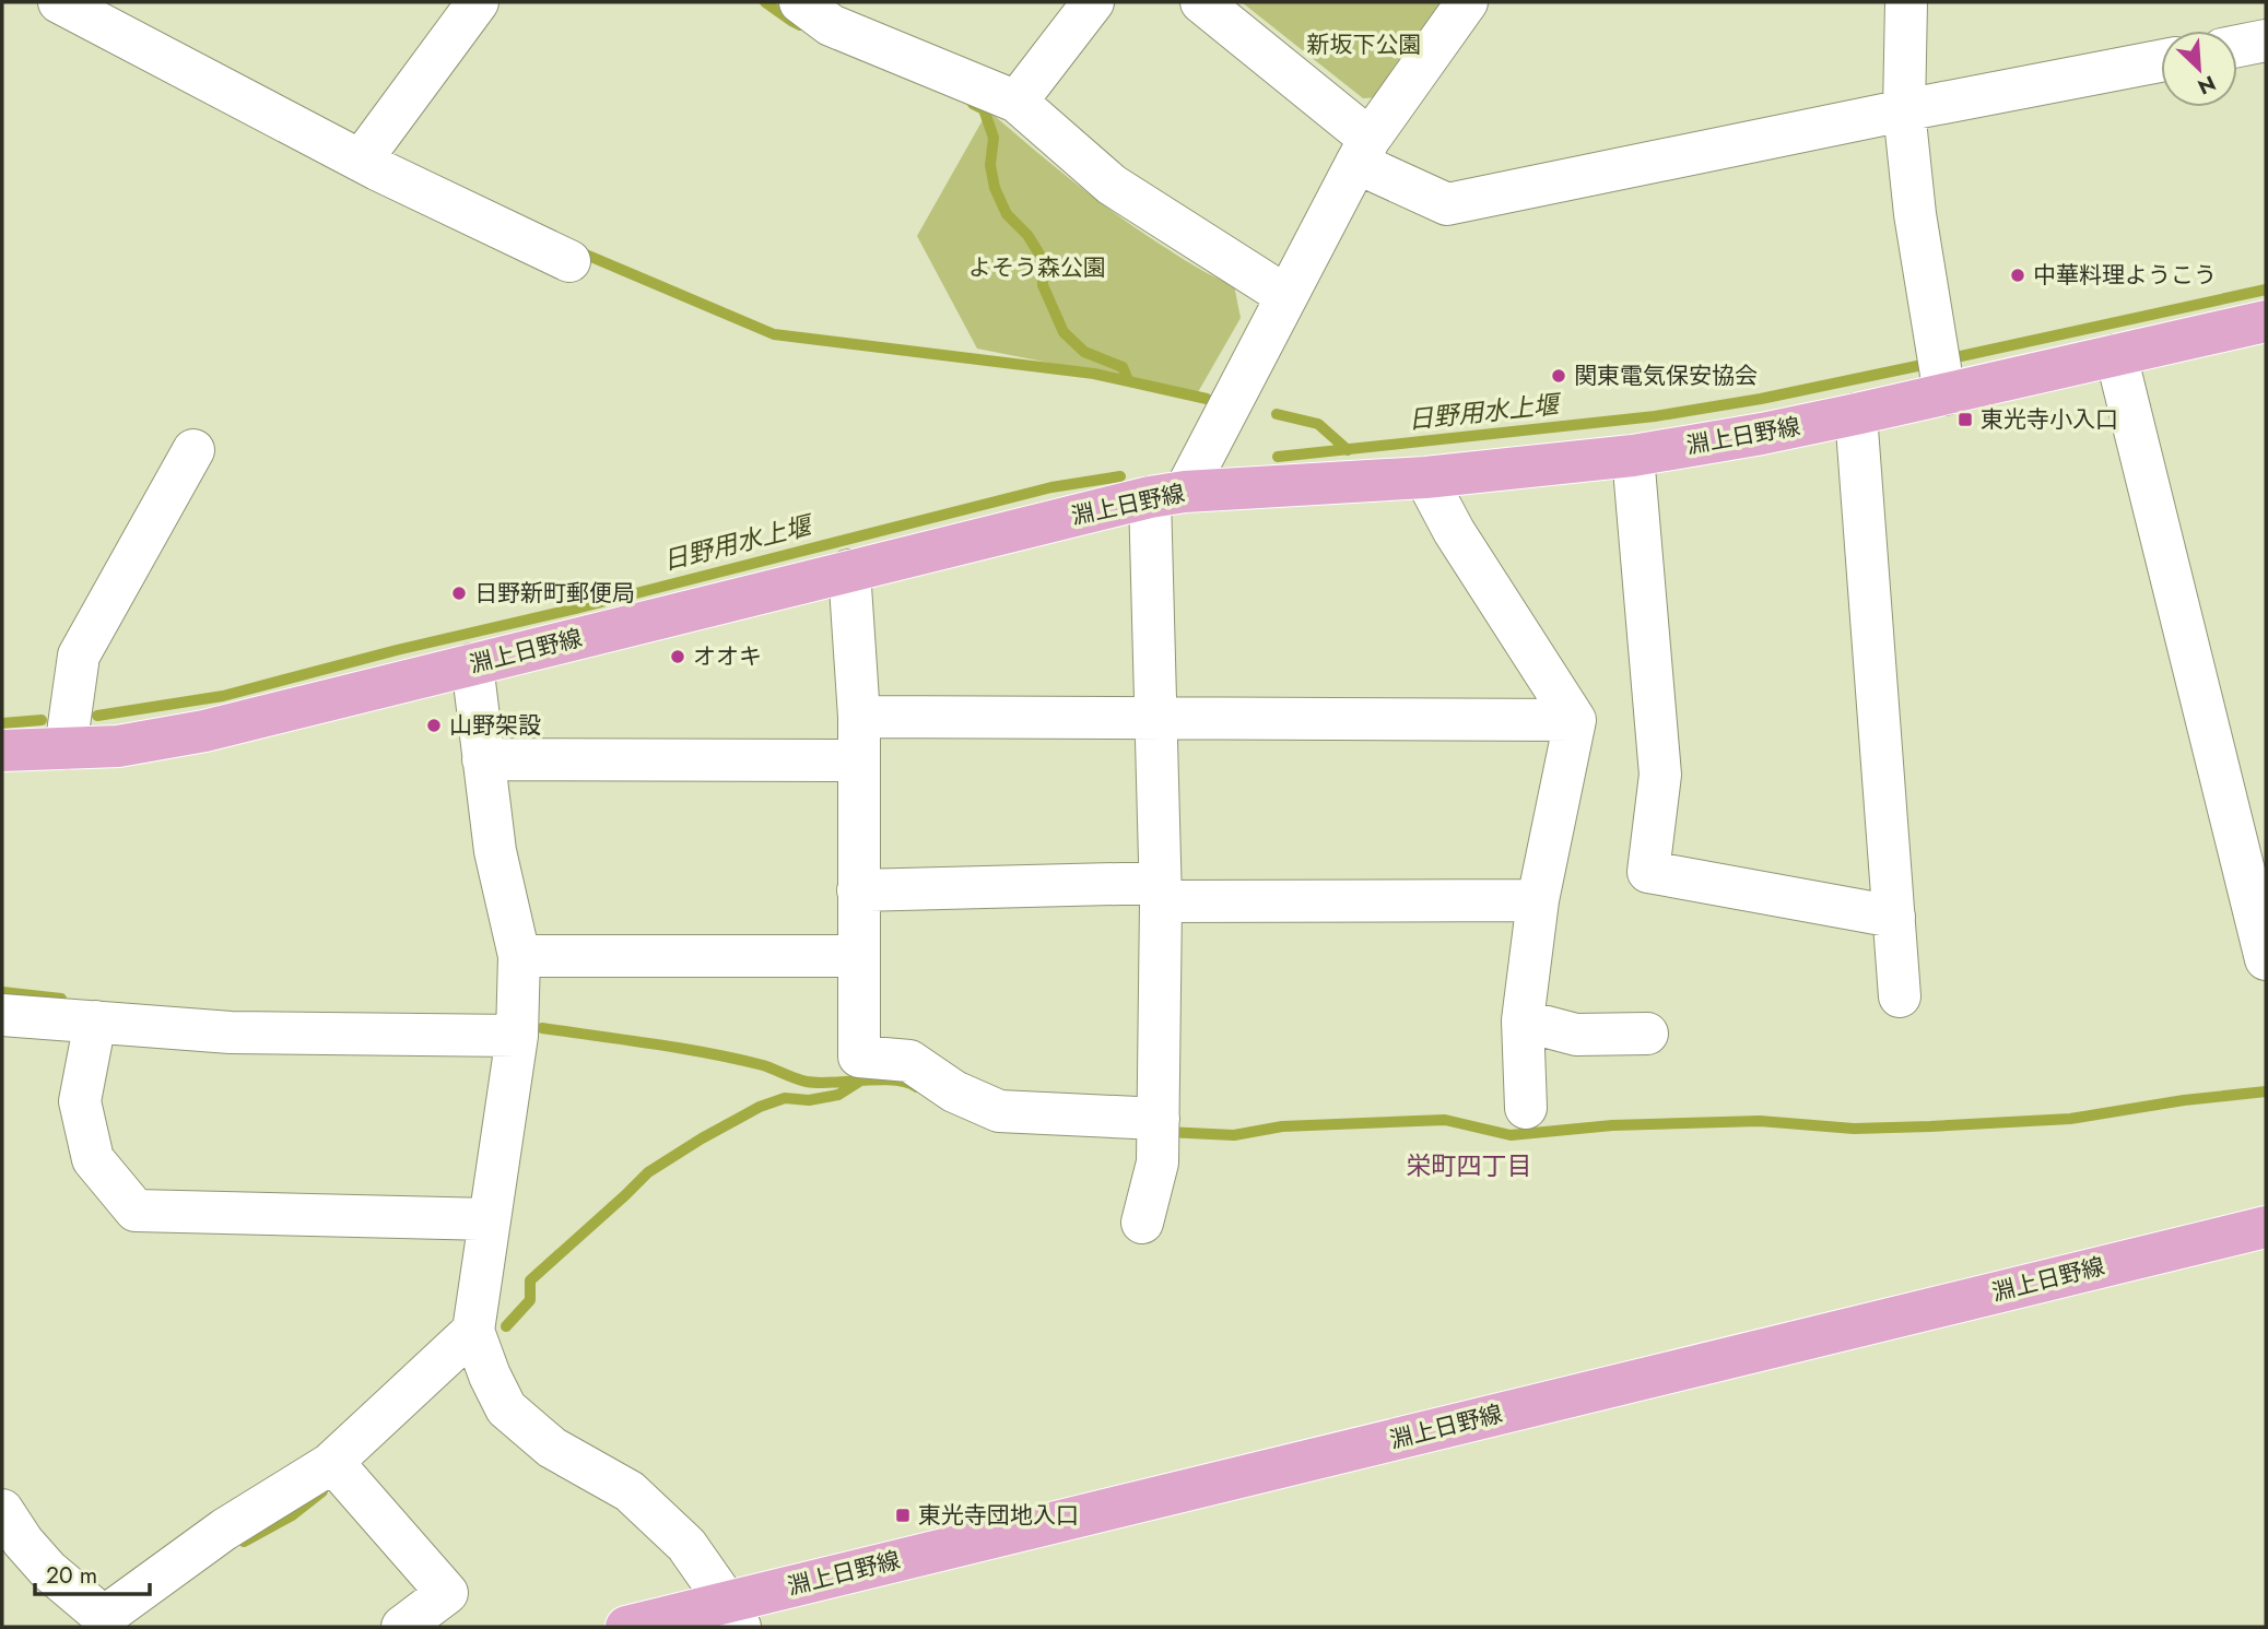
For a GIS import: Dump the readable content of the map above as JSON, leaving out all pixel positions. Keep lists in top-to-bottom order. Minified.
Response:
{"streets":{"main road":["淵上日野線"]},"districts":["栄町四丁目"],"water":["日野用水上堰"],"parks":["新坂下公園","よそう森公園"],"places":{"other":["中華料理ようこう","関東電気保安協会","日野新町郵便局","オオキ","山野架設"],"transit":["東光寺小入口","東光寺団地入口"]},"scale_bar":"20 m","north":"bottom right"}
